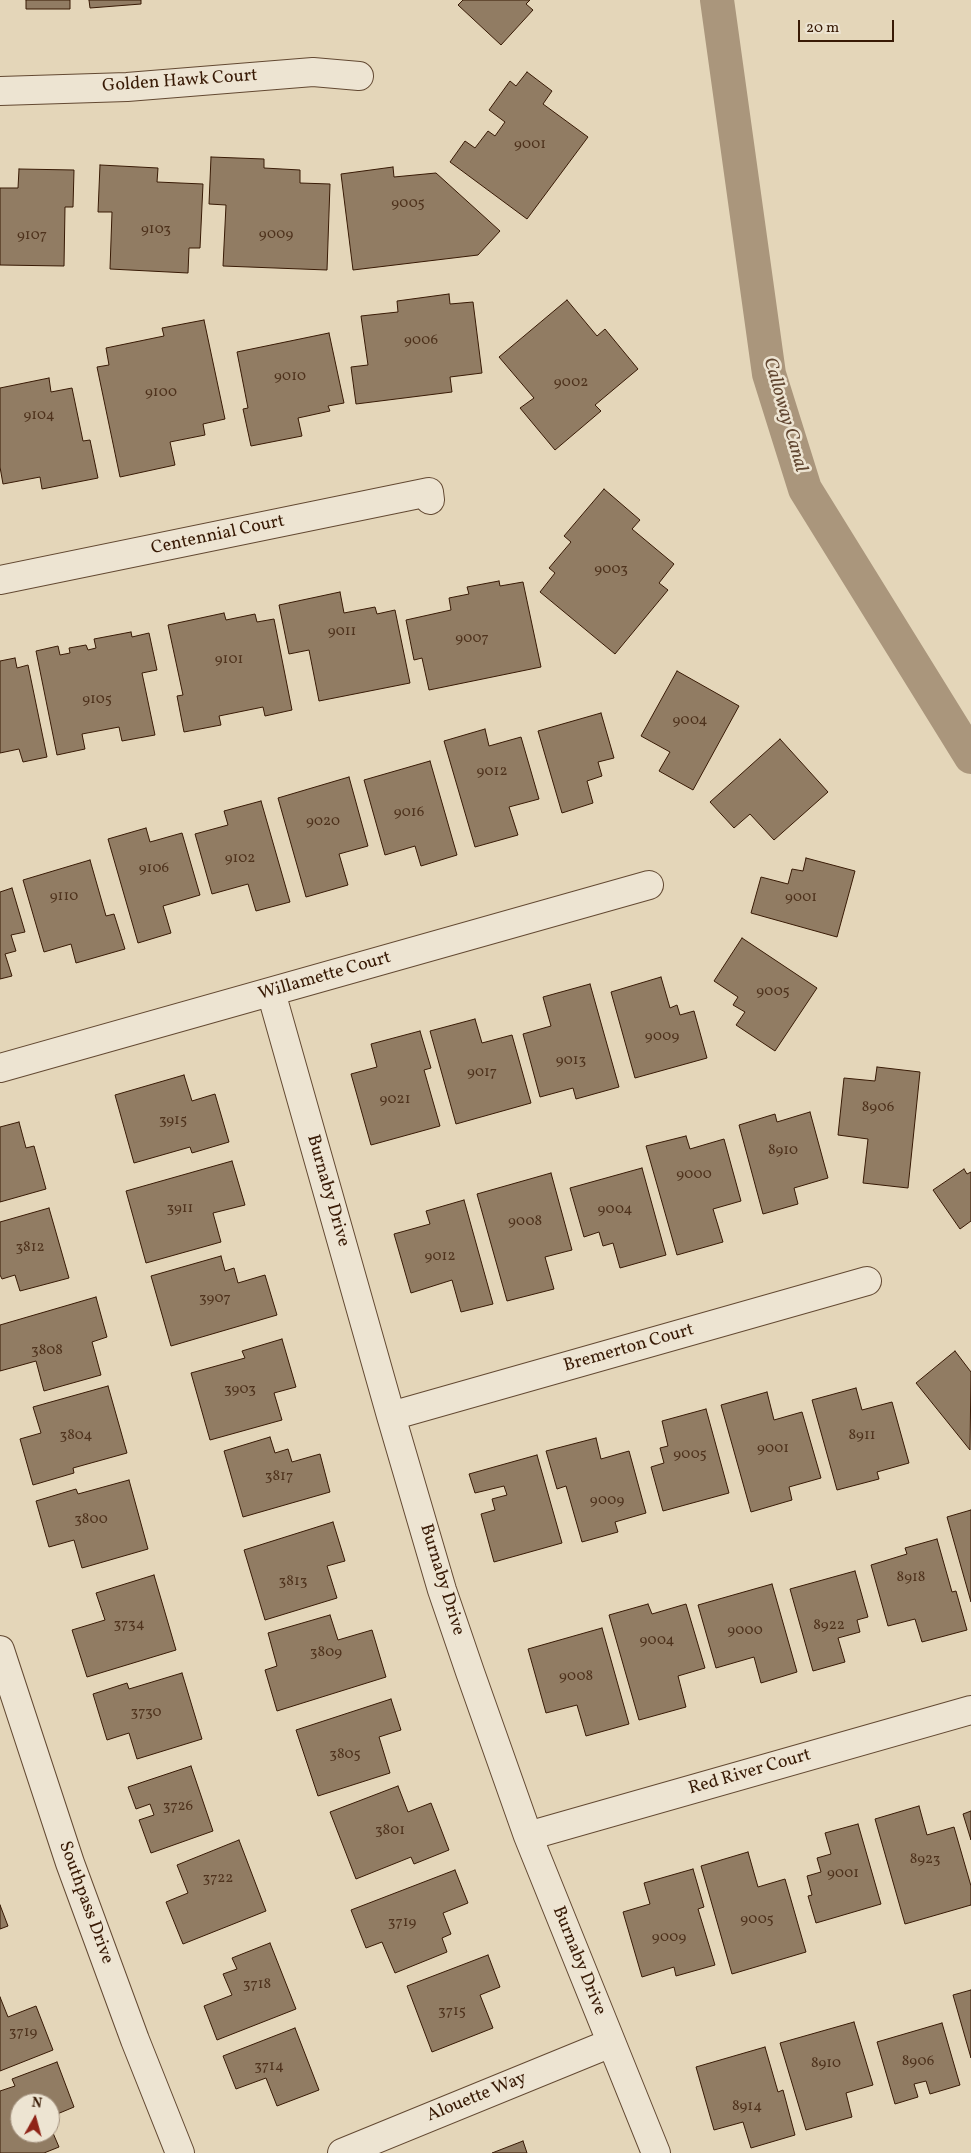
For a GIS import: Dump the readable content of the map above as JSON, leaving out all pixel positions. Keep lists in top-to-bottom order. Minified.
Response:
{"streets":{"street":["Golden Hawk Court","Centennial Court","Willamette Court","Burnaby Drive","Bremerton Court","Red River Court","Southpass Drive","Alouette Way"]},"crossings":[["Willamette Court","Burnaby Drive"],["Burnaby Drive","Bremerton Court"],["Burnaby Drive","Red River Court"],["Burnaby Drive","Alouette Way"]],"water":["Calloway Canal"],"house_numbers":["9001","9005","9103","9009","9107","9006","9010","9002","9100","9104","9003","9011","9007","9101","9105","9004","9012","9016","9020","9102","9106","9110","9001","9005","9009","9013","9017","9021","8906","3915","8910","9000","3911","9004","9008","3812","9012","3907","3808","3903","3804","8911","9001","9005","3817","9009","3800","8918","3813","3734","8922","9000","9004","3809","9008","3730","3805","3726","3801","8923","9001","3722","9005","3719","9009","3718","3715","3719","8906","8910","3714","8914"],"scale_bar":"20 m","north":"top"}
